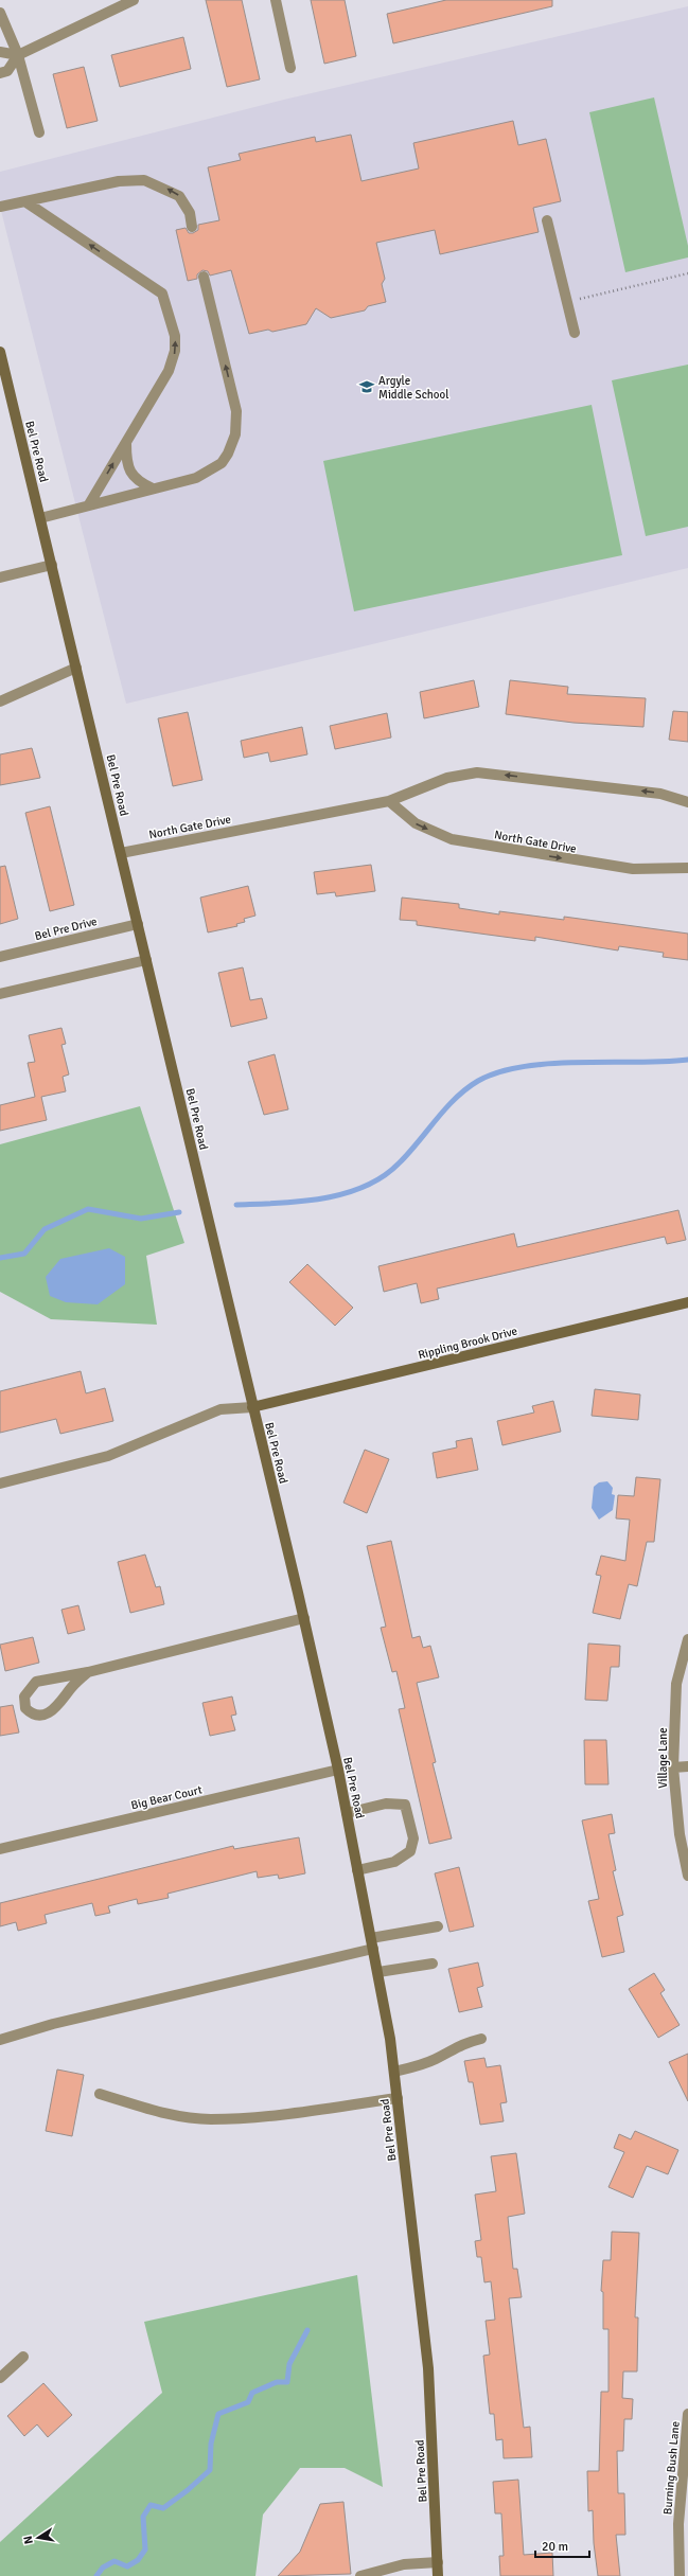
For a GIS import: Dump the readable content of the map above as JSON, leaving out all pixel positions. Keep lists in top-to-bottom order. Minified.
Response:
{"streets":{"main road":["Bel Pre Road","Rippling Brook Drive"],"street":["North Gate Drive","Bel Pre Drive","Village Lane","Big Bear Court","Burning Bush Lane"]},"crossings":[["Bel Pre Road","North Gate Drive"],["Bel Pre Road","Bel Pre Drive"],["Bel Pre Road","Rippling Brook Drive"],["Bel Pre Road","Big Bear Court"]],"places":{"school or university":["Argyle Middle School"]},"scale_bar":"20 m","north":"left"}
